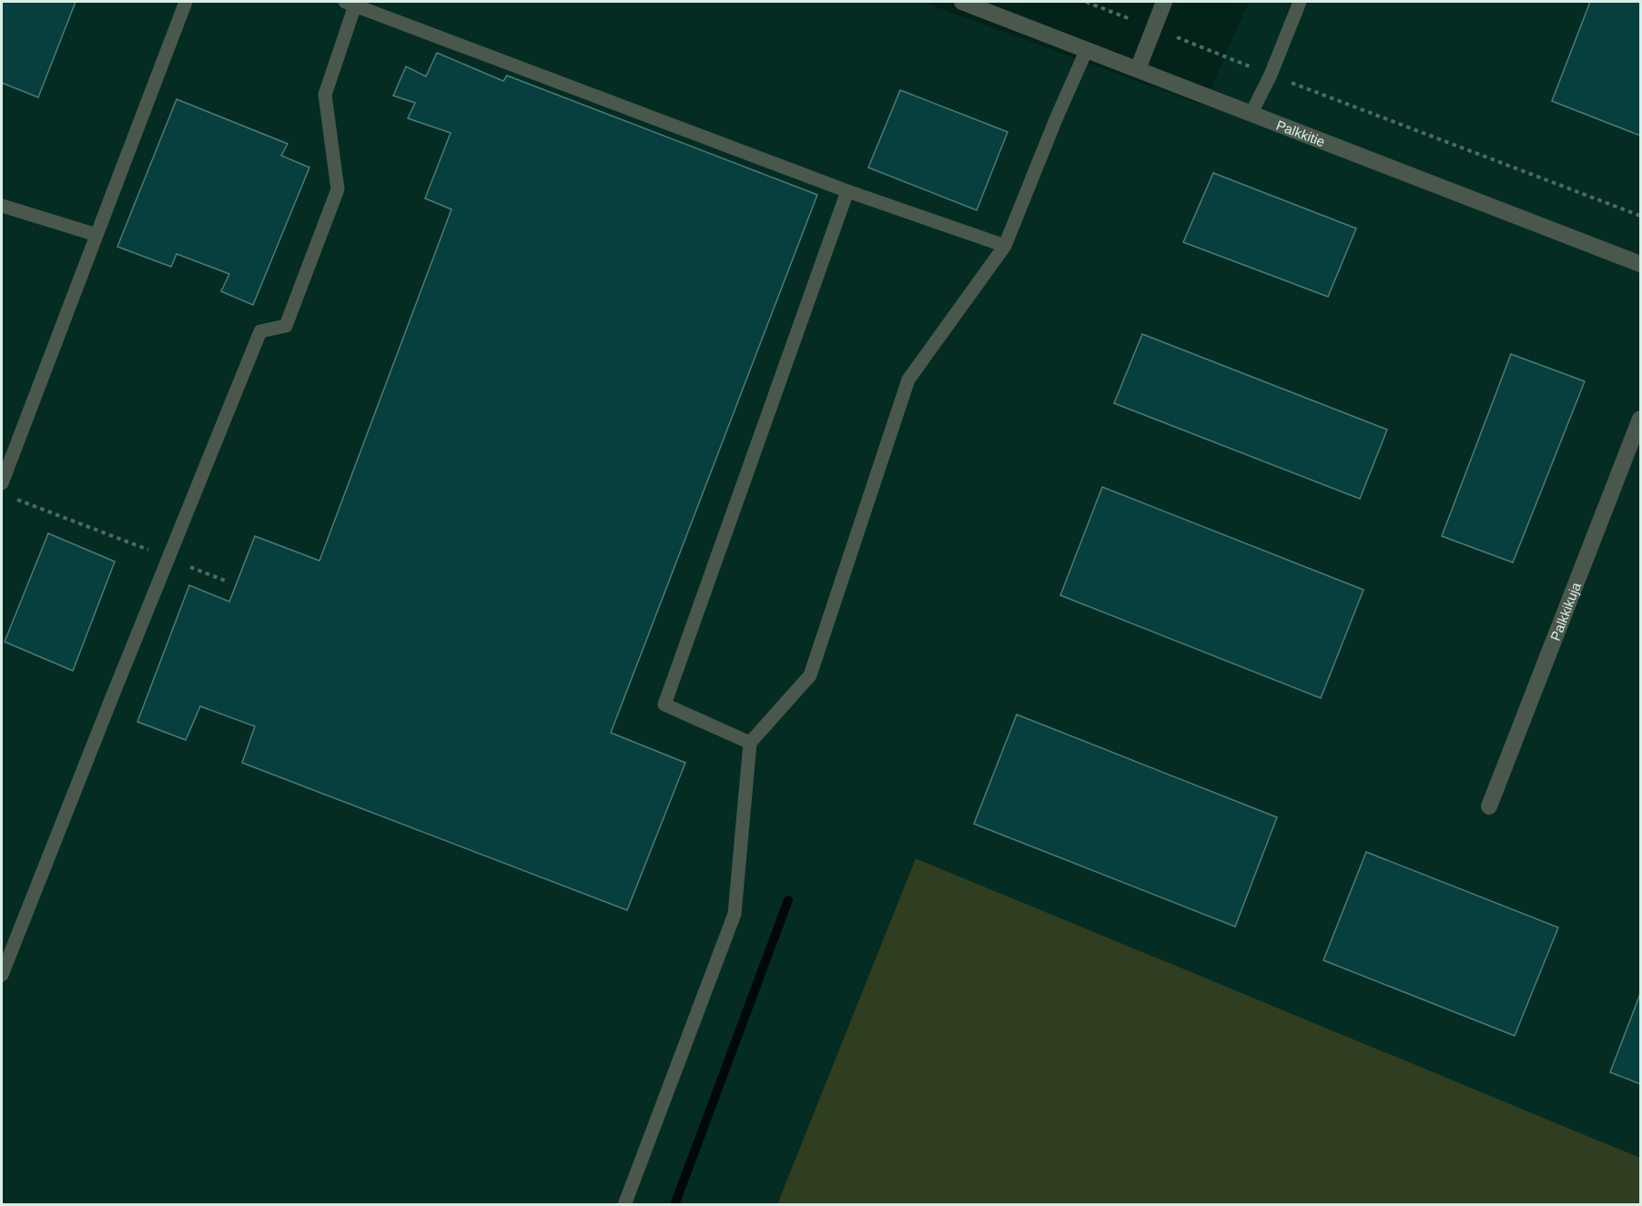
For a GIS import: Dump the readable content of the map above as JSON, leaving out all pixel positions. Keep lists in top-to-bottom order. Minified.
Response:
{"streets":{"street":["Palkkitie","Palkkikuja"]}}
